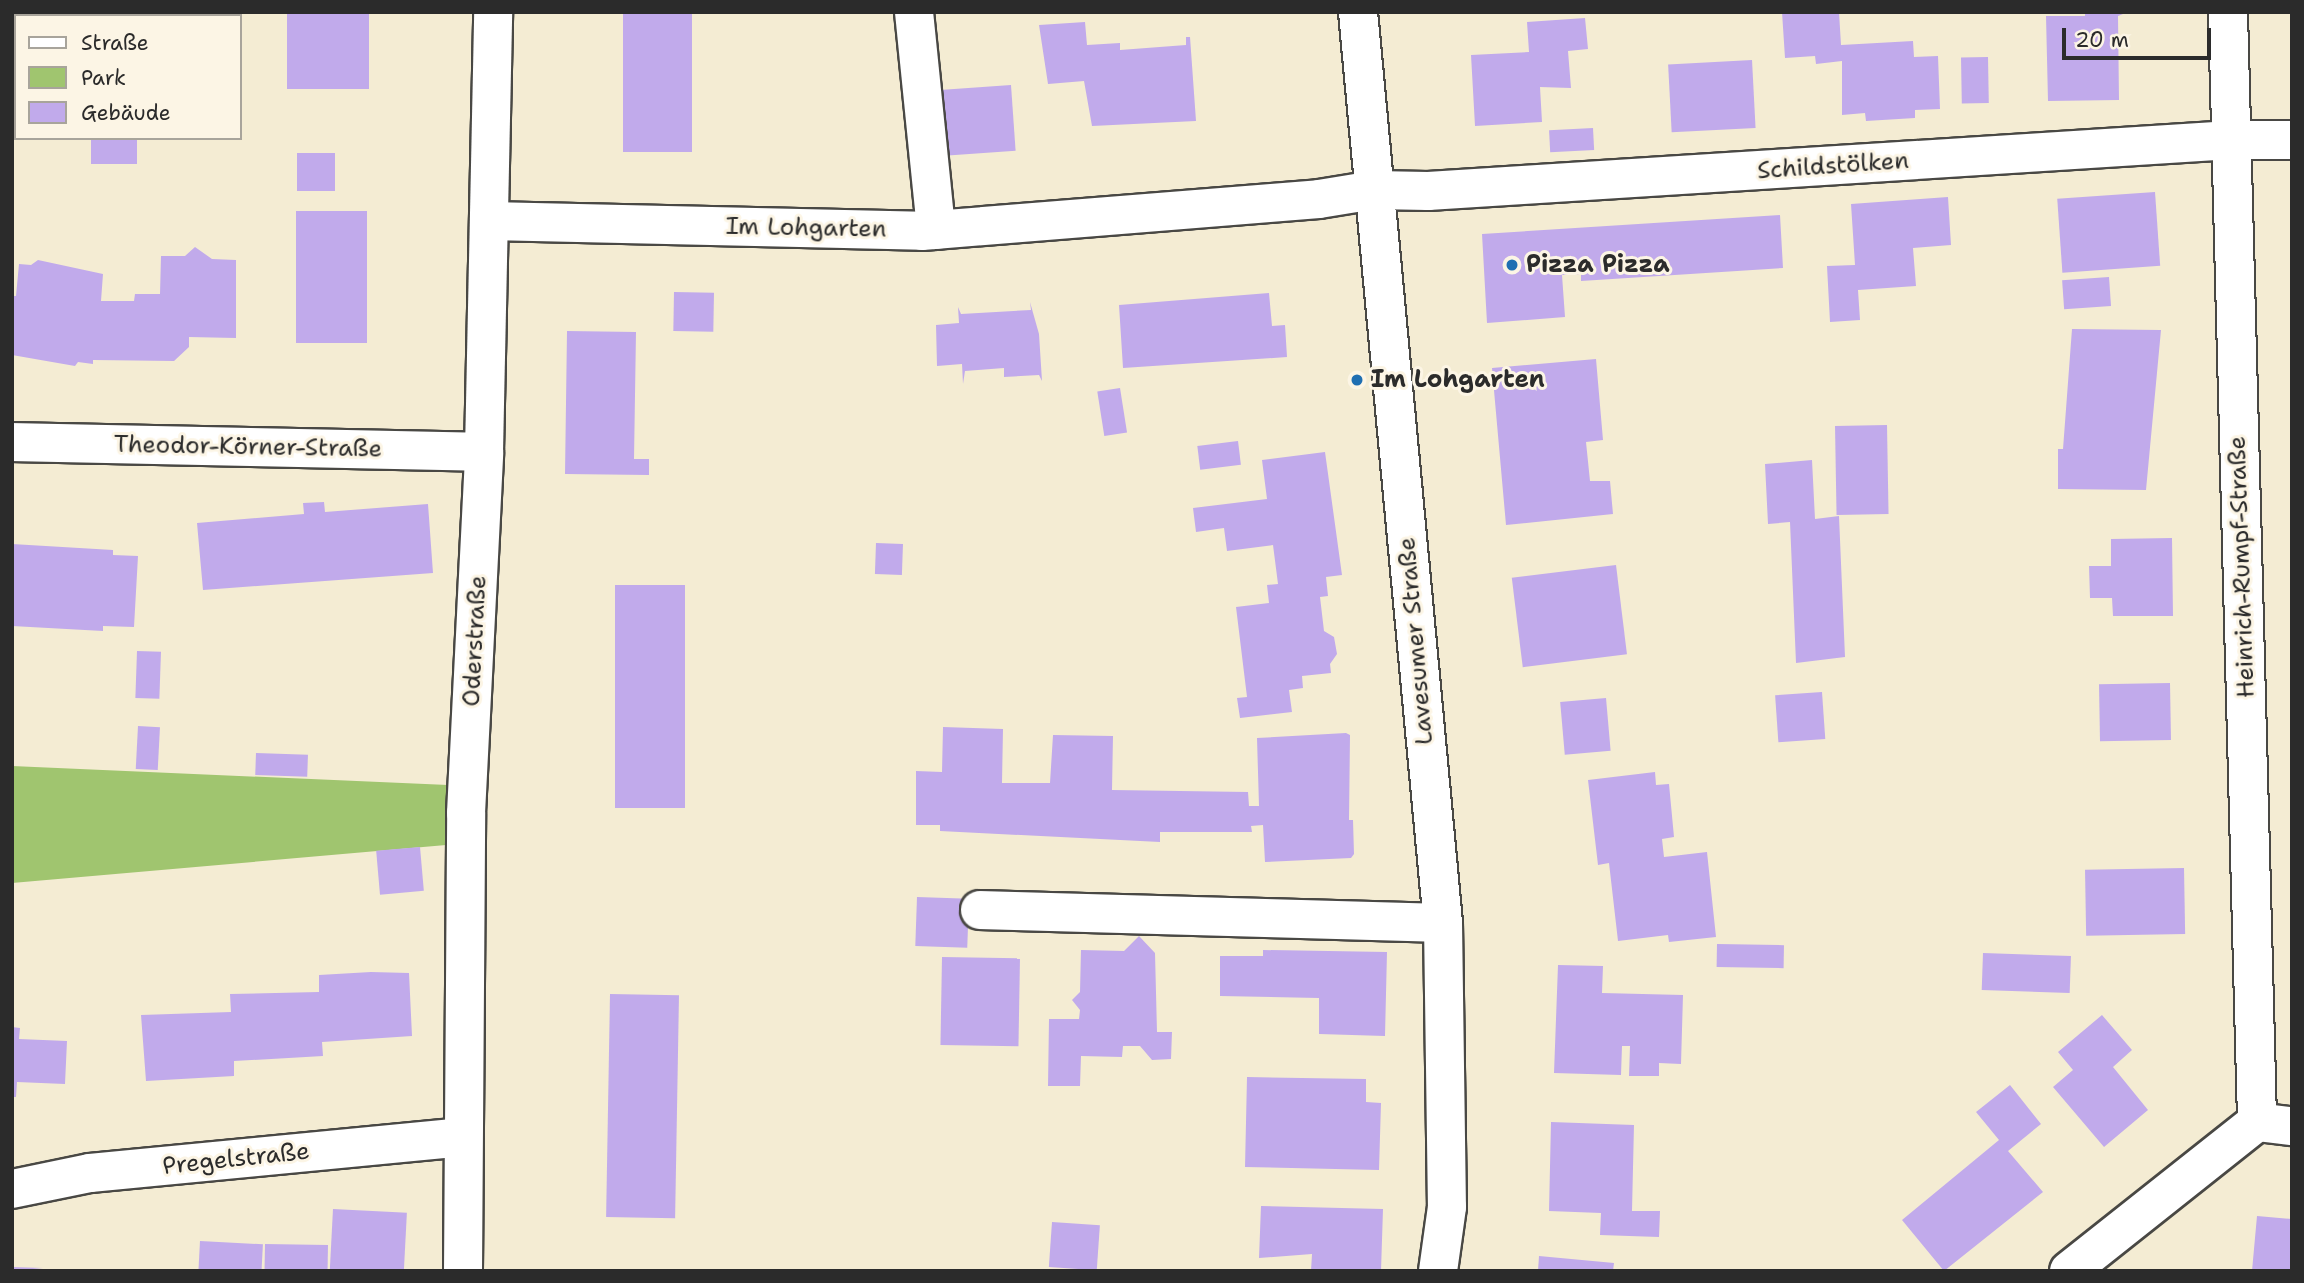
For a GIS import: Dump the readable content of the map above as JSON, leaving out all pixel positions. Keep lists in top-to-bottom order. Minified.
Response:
{"streets":{"street":["Schildstölken","Im Lohgarten","Theodor-Körner-Straße","Heinrich-Rumpf-Straße","Oderstraße","Lavesumer Straße","Pregelstraße"]},"crossings":[["Schildstölken","Im Lohgarten"],["Schildstölken","Heinrich-Rumpf-Straße"],["Schildstölken","Lavesumer Straße"],["Im Lohgarten","Oderstraße"],["Im Lohgarten","Lavesumer Straße"],["Theodor-Körner-Straße","Oderstraße"],["Oderstraße","Pregelstraße"]],"places":["Pizza Pizza","Im Lohgarten"],"legend":["Straße","Park","Gebäude"],"scale_bar":"20 m"}
